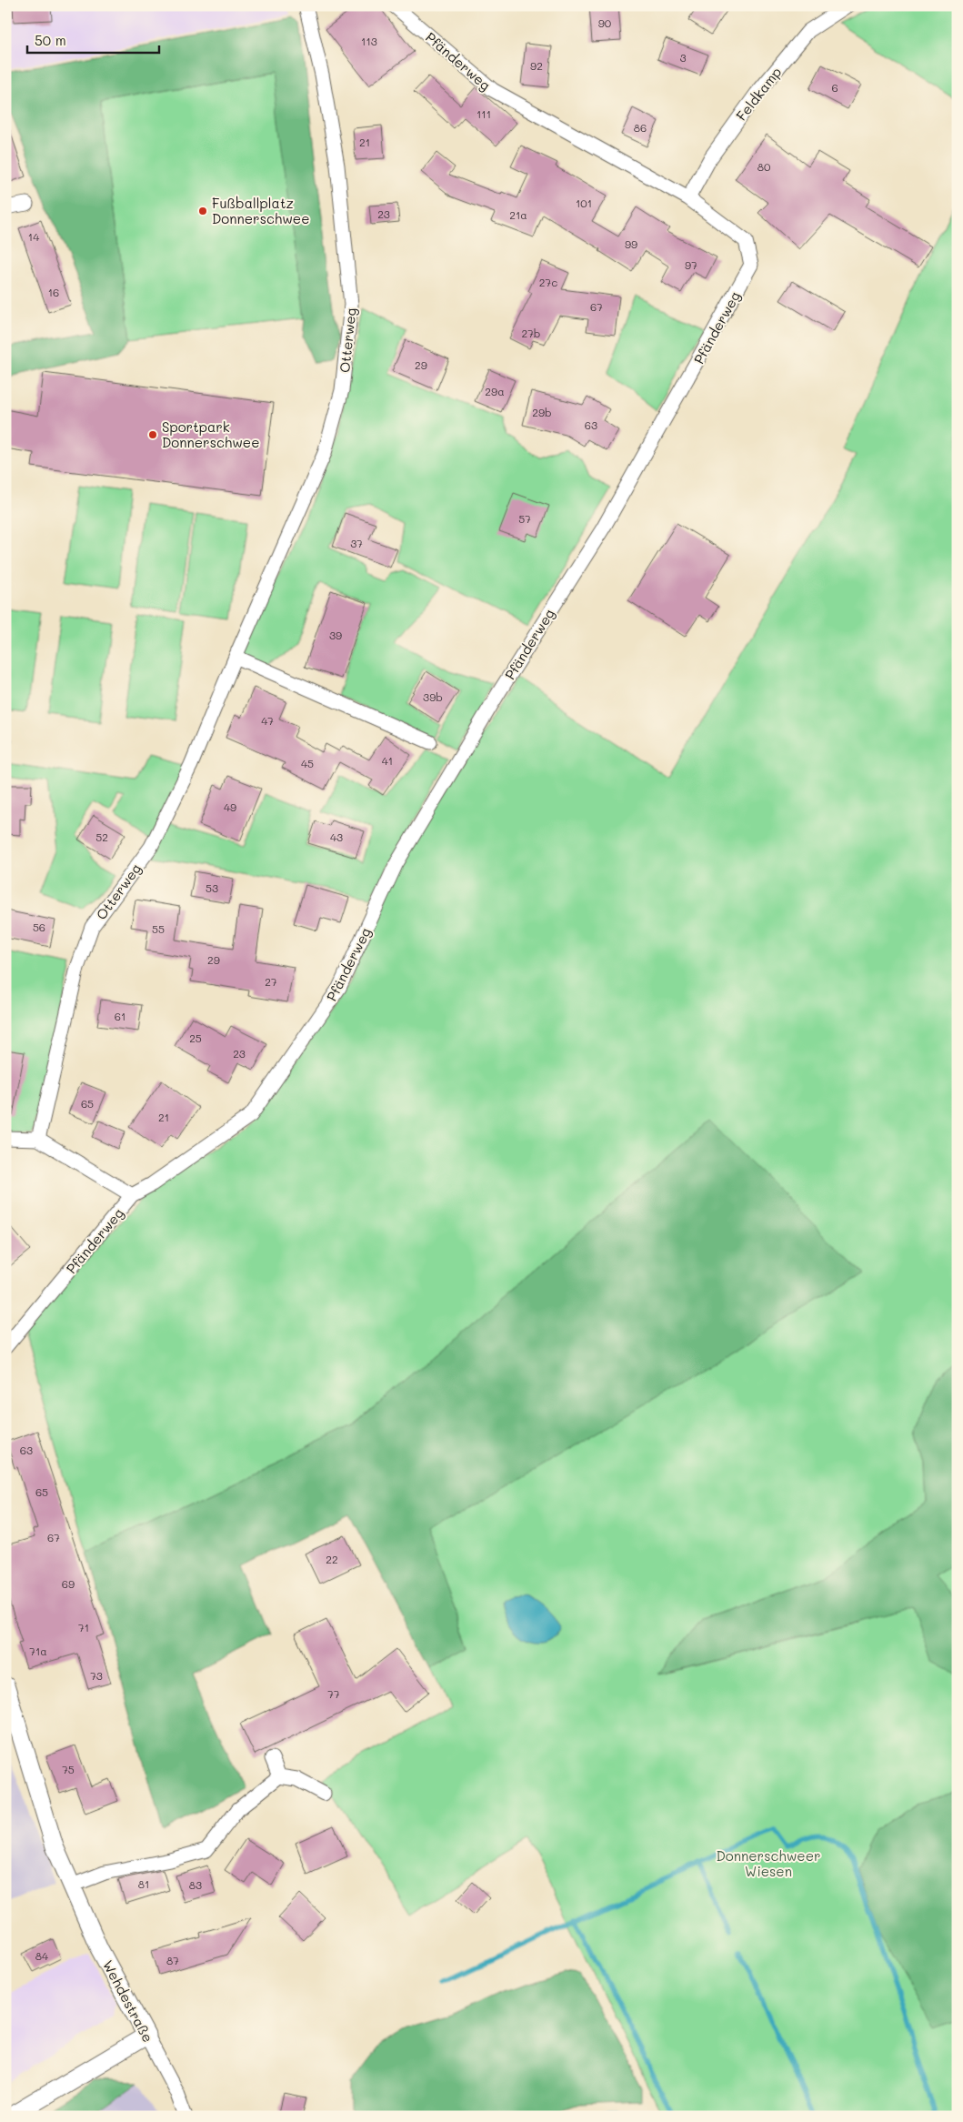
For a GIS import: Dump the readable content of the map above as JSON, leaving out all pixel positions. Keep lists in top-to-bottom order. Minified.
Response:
{"streets":{"street":["Pfänderweg","Feldkamp","Otterweg","Wehdestraße"]},"crossings":[["Pfänderweg","Feldkamp"]],"parks":["Donnerschweer Wiesen"],"places":["Fußballplatz Donnerschwee","Sportpark Donnerschwee"],"house_numbers":["90","113","3","92","6","111","86","21","80","101","23","21a","14","99","97","27c","16","67","27b","29","29a","29b","63","57","37","39","39b","47","41","45","49","52","43","53","56","55","29","27","61","25","23","65","21","63","65","67","22","69","71","71a","73","77","75","81","83","84","87"],"scale_bar":"50 m"}
